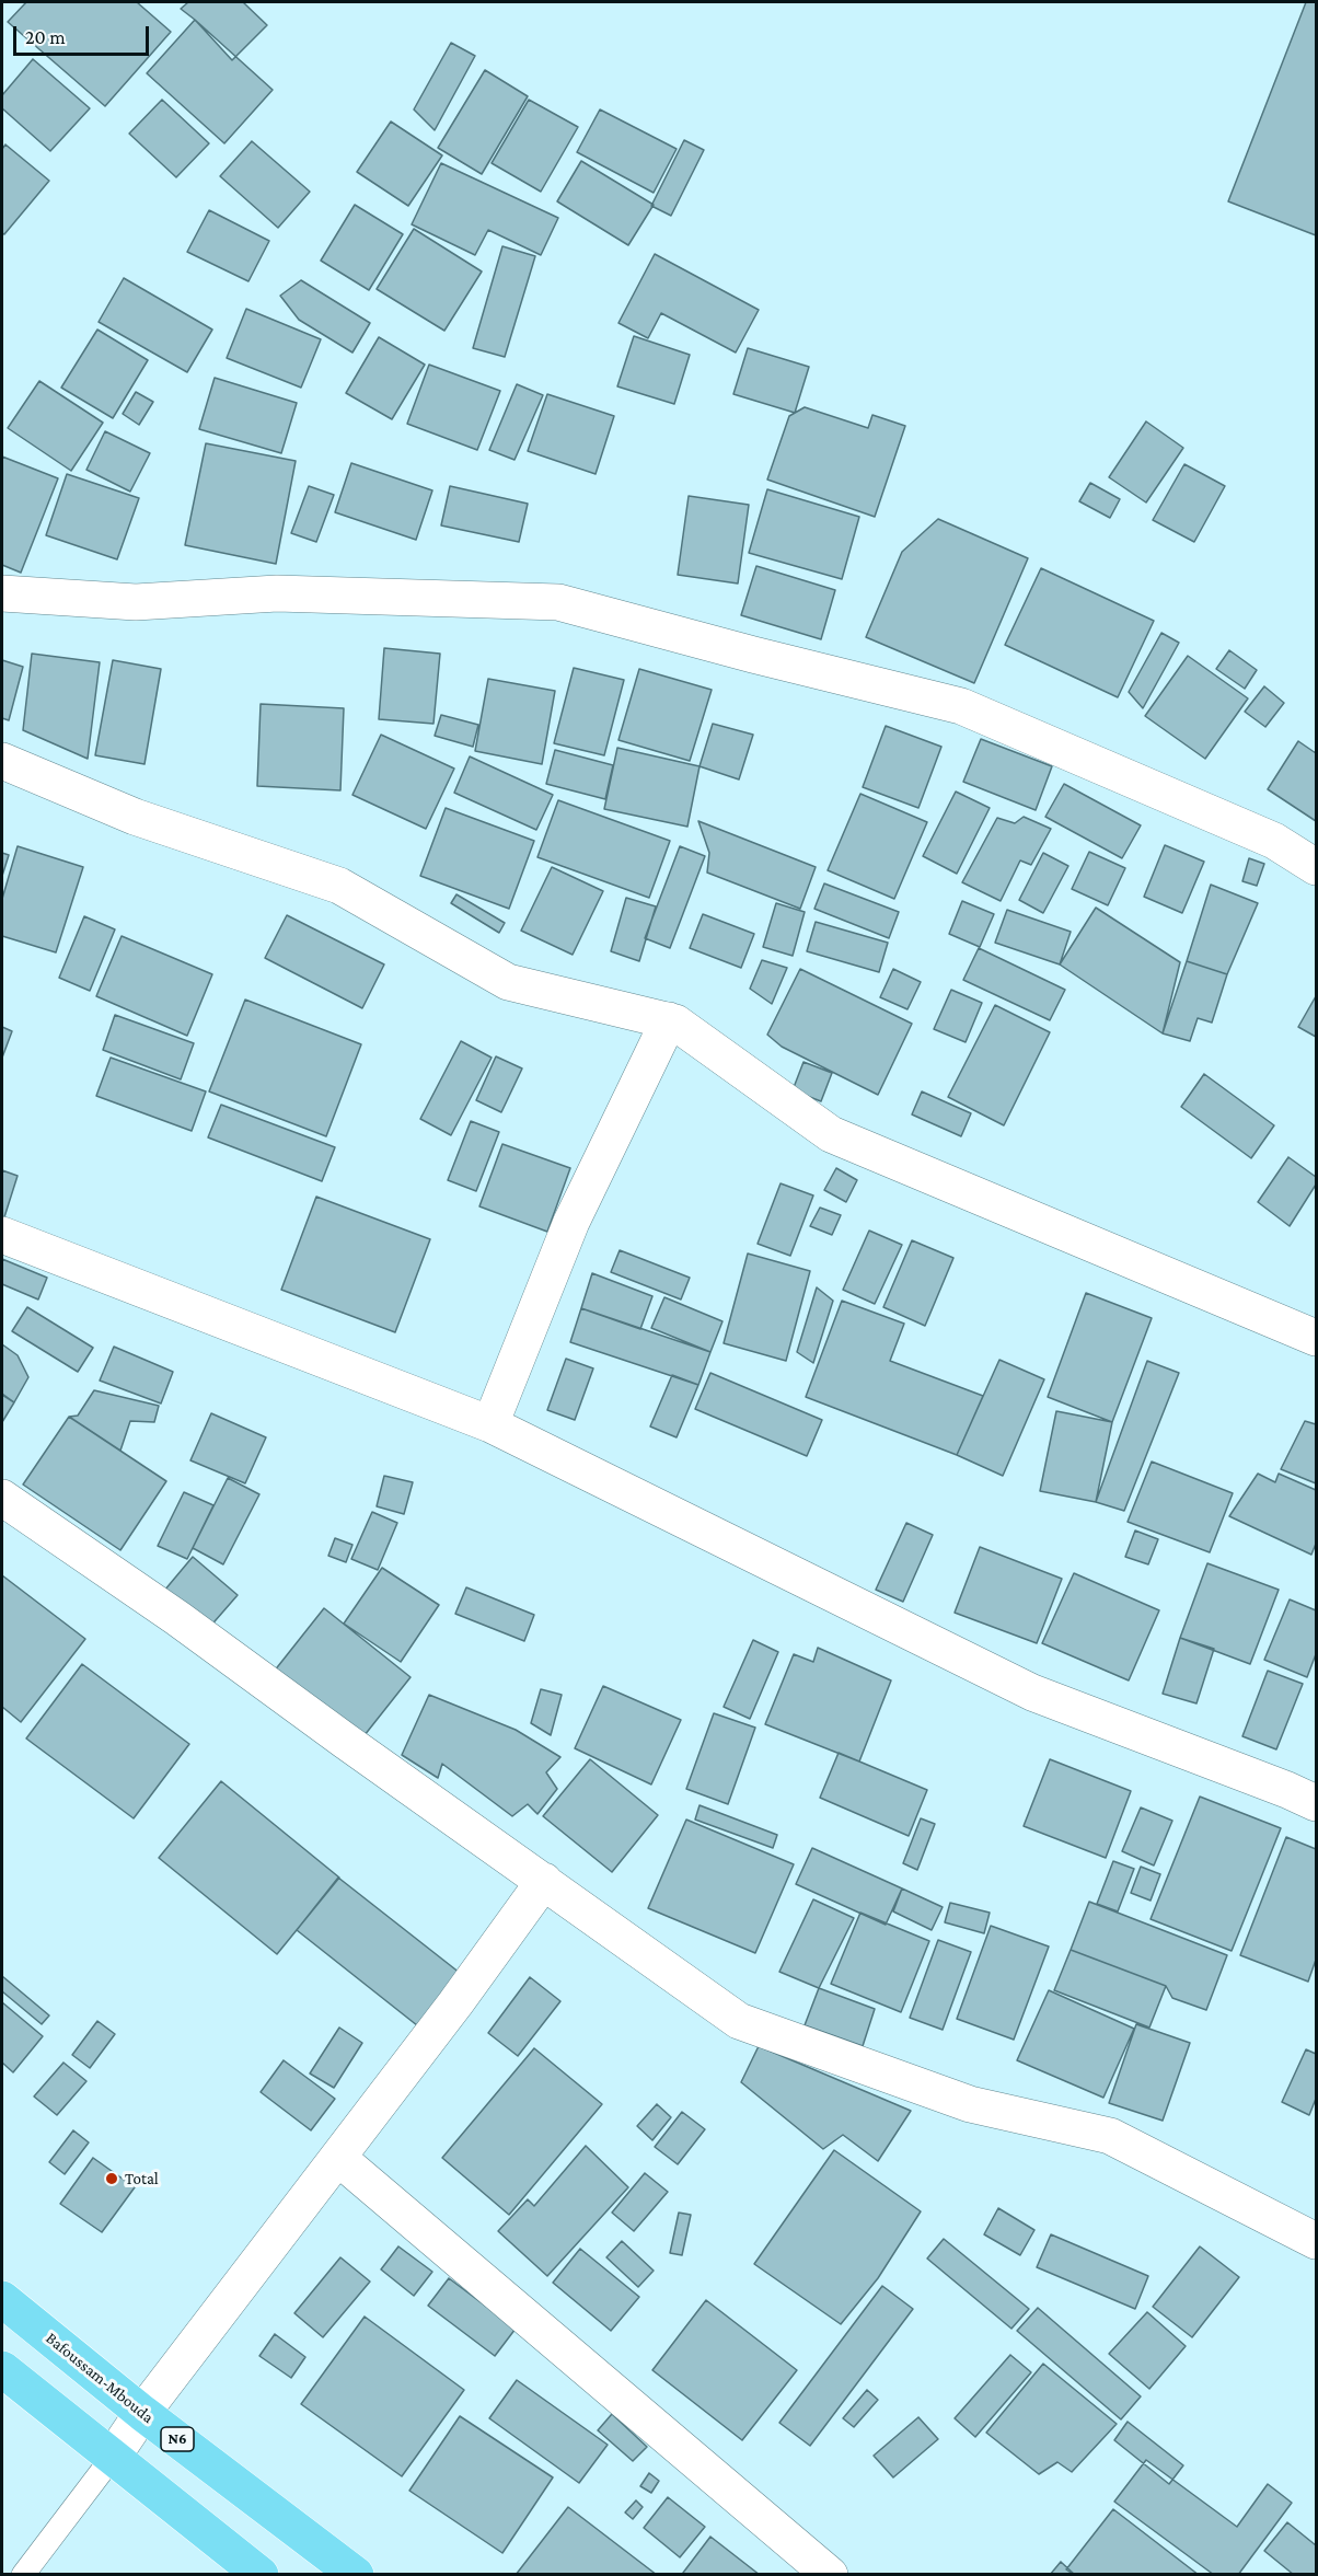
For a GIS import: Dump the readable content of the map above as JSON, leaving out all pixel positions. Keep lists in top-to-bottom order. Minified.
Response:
{"streets":{"highway":["Bafoussam-Mbouda","N6"]},"places":["Total"],"scale_bar":"20 m"}
